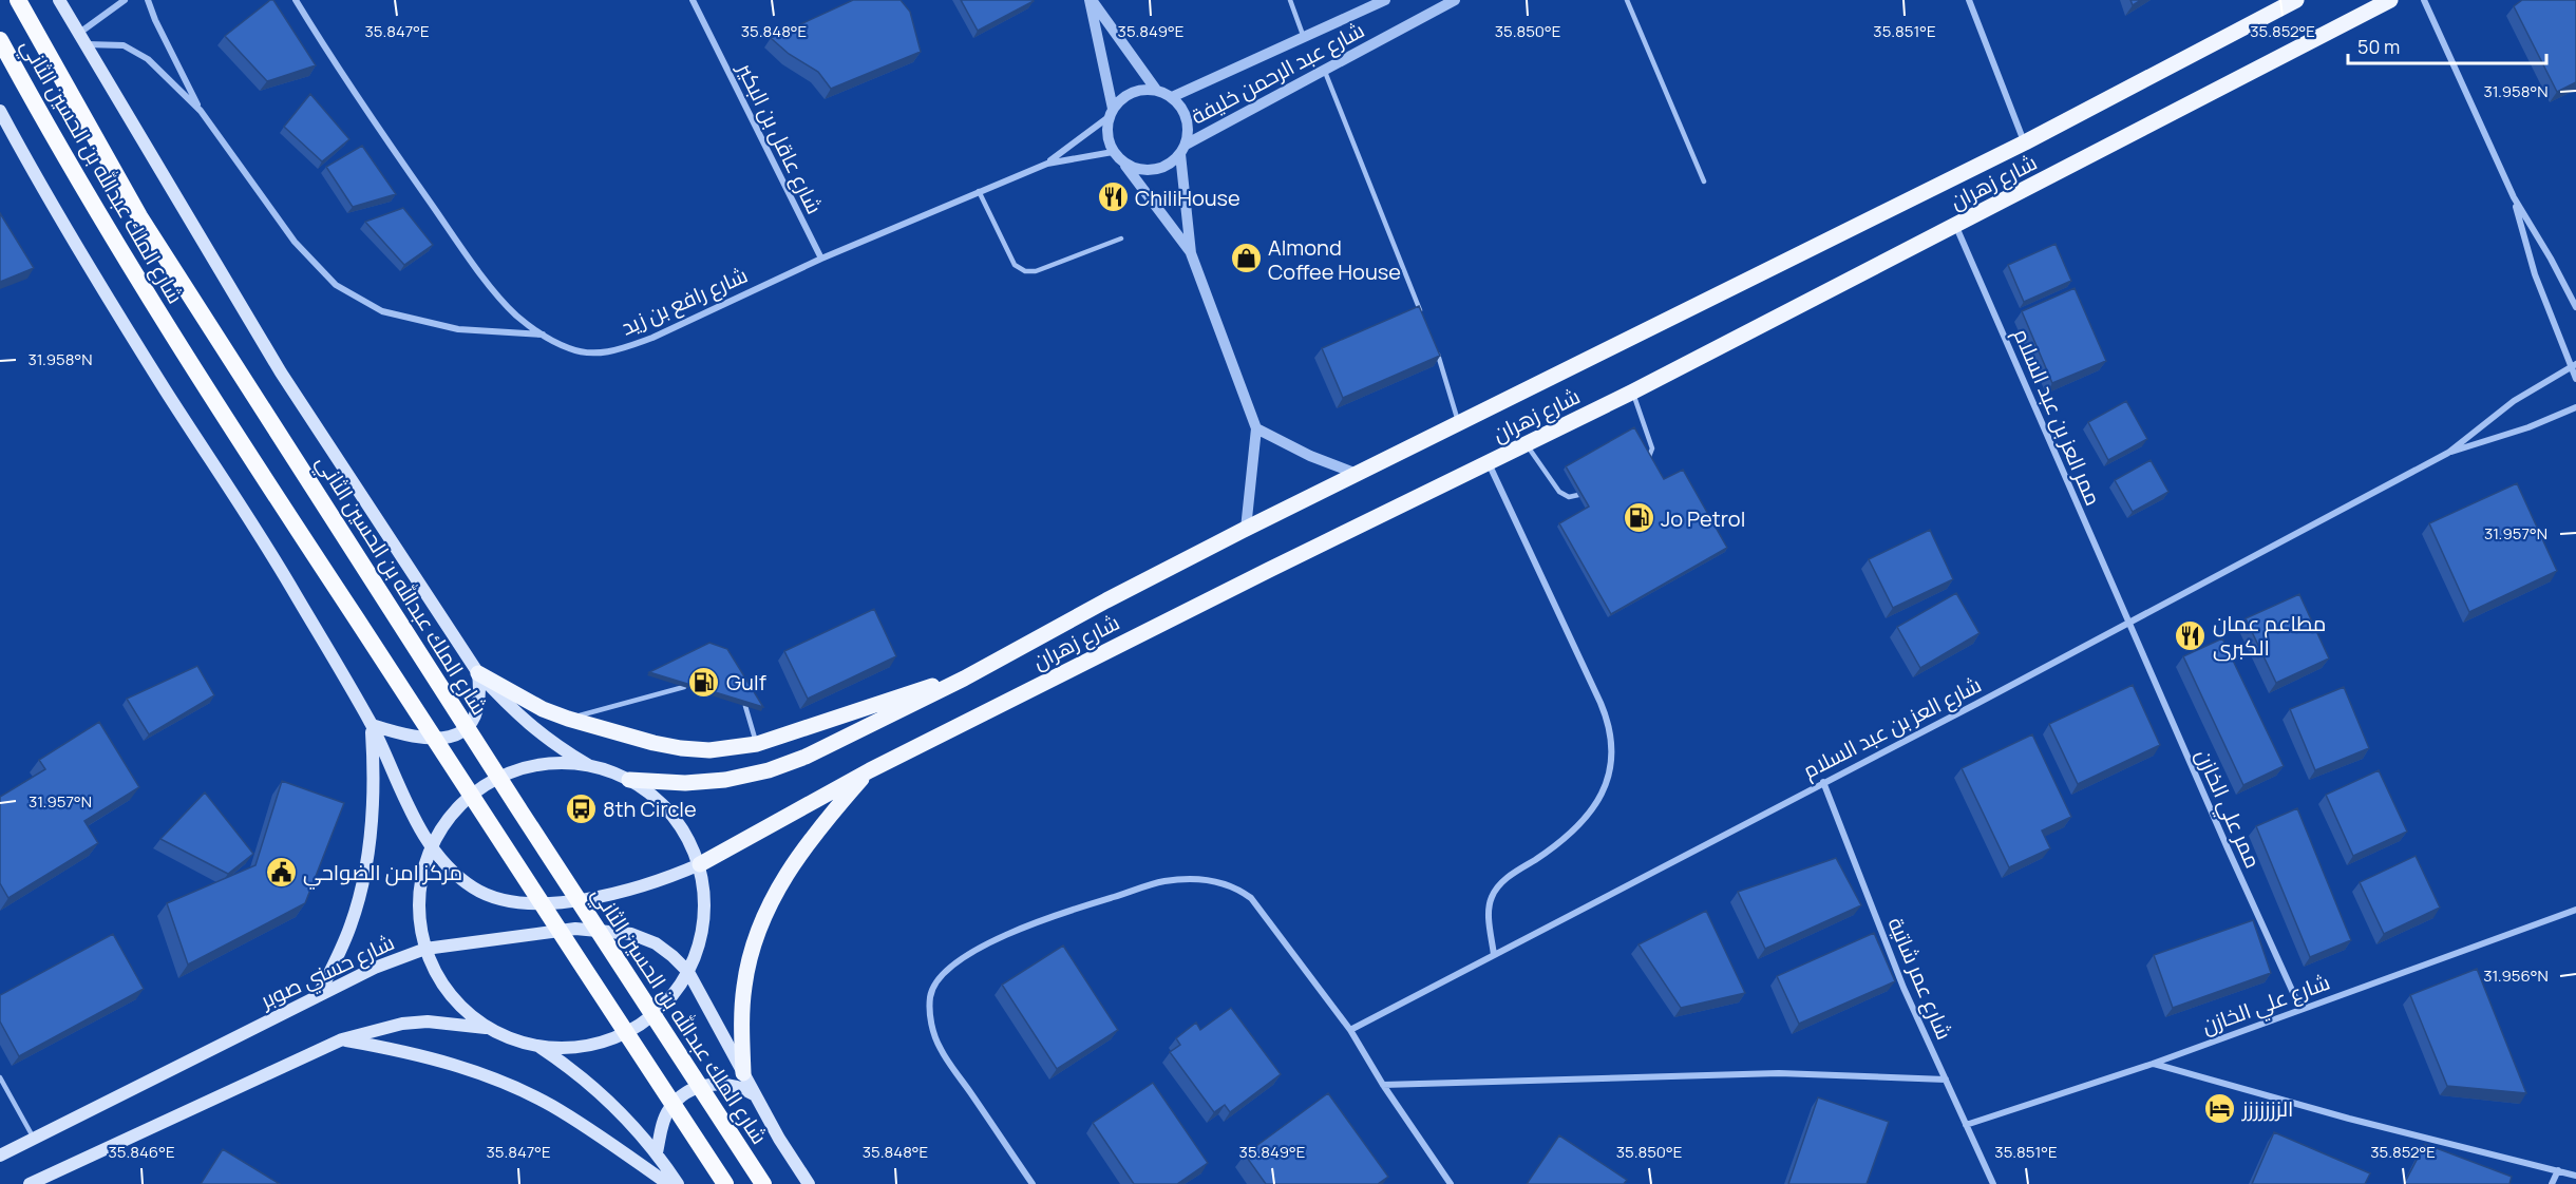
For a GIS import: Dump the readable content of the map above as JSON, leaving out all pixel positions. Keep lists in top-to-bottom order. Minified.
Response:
{"streets":{"highway":["شارع الملك عبدالله بن الحسين الثاني"],"main road":["شارع زهران","شارع حسني صوبر"],"street":["شارع عبد الرحمن خليفة","شارع عاقل بن البكير","شارع رافع بن زيد","ممر العز بن عبد السلام","شارع العز بن عبد السلام","ممر علي الخازن","شارع عمر شاتية","شارع علي الخازن"]},"crossings":[["شارع عبد الرحمن خليفة","شارع رافع بن زيد"],["شارع عاقل بن البكير","شارع رافع بن زيد"],["شارع زهران","ممر العز بن عبد السلام"],["ممر العز بن عبد السلام","شارع العز بن عبد السلام"],["ممر العز بن عبد السلام","ممر علي الخازن"],["شارع العز بن عبد السلام","ممر علي الخازن"],["شارع العز بن عبد السلام","شارع عمر شاتية"],["ممر علي الخازن","شارع علي الخازن"],["شارع عمر شاتية","شارع علي الخازن"]],"places":{"restaurant":["ChiliHouse","مطاعم عمان الكبرى"],"shop":["Almond Coffee House"],"fuel station":["Jo Petrol","Gulf"],"bus stop":["8th Circle"],"public building":["مركز امن الضواحي"],"hotel":["الززززززز"]},"scale_bar":"50 m","coordinates":["35.847°E","35.848°E","35.849°E","35.850°E","35.851°E","35.852°E","31.958°N","31.957°N","31.956°N","35.846°E"]}
